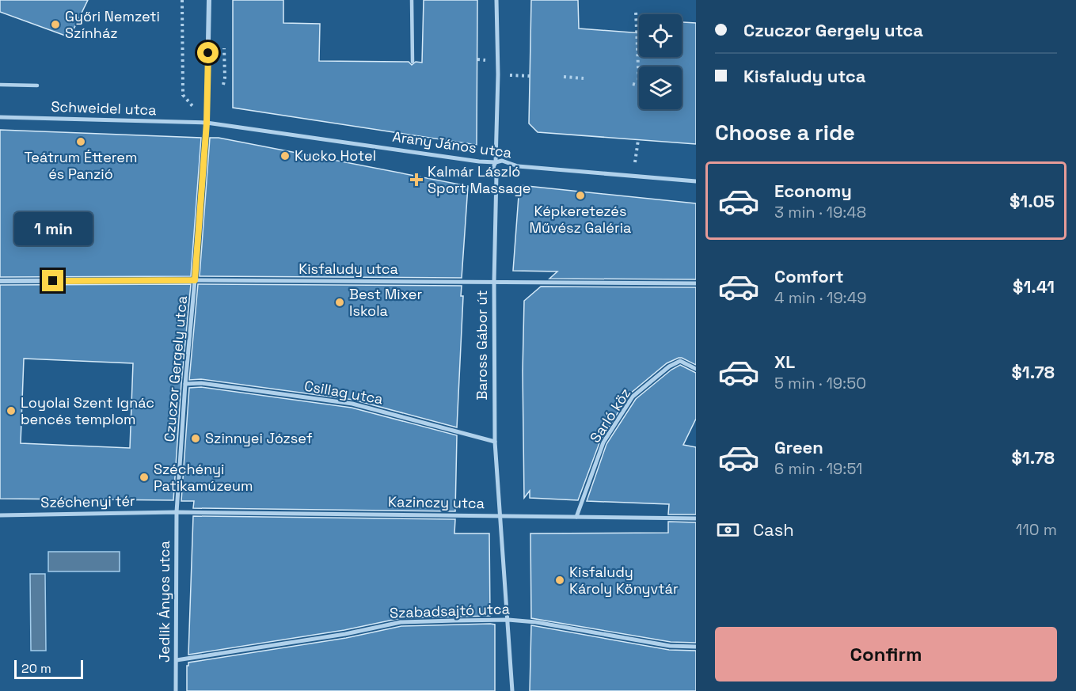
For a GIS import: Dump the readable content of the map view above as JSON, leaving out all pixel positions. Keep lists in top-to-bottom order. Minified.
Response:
{"streets":{"street":["Schweidel utca","Arany János utca","Kisfaludy utca","Baross Gábor út","Czuczor Gergely utca","Csillag utca","Sarló köz","Széchenyi tér","Kazinczy utca","Jedlik Ányos utca","Szabadsajtó utca"]},"crossings":[["Schweidel utca","Arany János utca"],["Schweidel utca","Czuczor Gergely utca"],["Arany János utca","Baross Gábor út"],["Arany János utca","Czuczor Gergely utca"],["Kisfaludy utca","Baross Gábor út"],["Kisfaludy utca","Czuczor Gergely utca"],["Baross Gábor út","Csillag utca"],["Baross Gábor út","Kazinczy utca"],["Baross Gábor út","Szabadsajtó utca"],["Czuczor Gergely utca","Csillag utca"],["Czuczor Gergely utca","Széchenyi tér"],["Czuczor Gergely utca","Kazinczy utca"],["Czuczor Gergely utca","Jedlik Ányos utca"],["Sarló köz","Kazinczy utca"],["Széchenyi tér","Kazinczy utca"],["Széchenyi tér","Jedlik Ányos utca"],["Kazinczy utca","Jedlik Ányos utca"],["Jedlik Ányos utca","Szabadsajtó utca"]],"places":{"other":["Győri Nemzeti Színház","Teátrum Étterem és Panzió","Kucko Hotel","Képkeretezés Művész Galéria","Best Mixer Iskola","Loyolai Szent Ignác bencés templom","Szinnyei József","Széchényi Patikamúzeum","Kisfaludy Károly Könyvtár"],"health":["Kalmár László Sport Massage"]},"scale_bar":"20 m","page":{"banner":["Czuczor Gergely utca","Kisfaludy utca"],"heading":"Choose a ride","list":[{"name":"Economy","note":"3 min · 19:48","value":"$1.05"},{"name":"Comfort","note":"4 min · 19:49","value":"$1.41"},{"name":"XL","note":"5 min · 19:50","value":"$1.78"},{"name":"Green","note":"6 min · 19:51","value":"$1.78"}],"bubble":"1 min","pay":["Cash","110 m"],"buttons":"Confirm","scale":"20 m"}}
